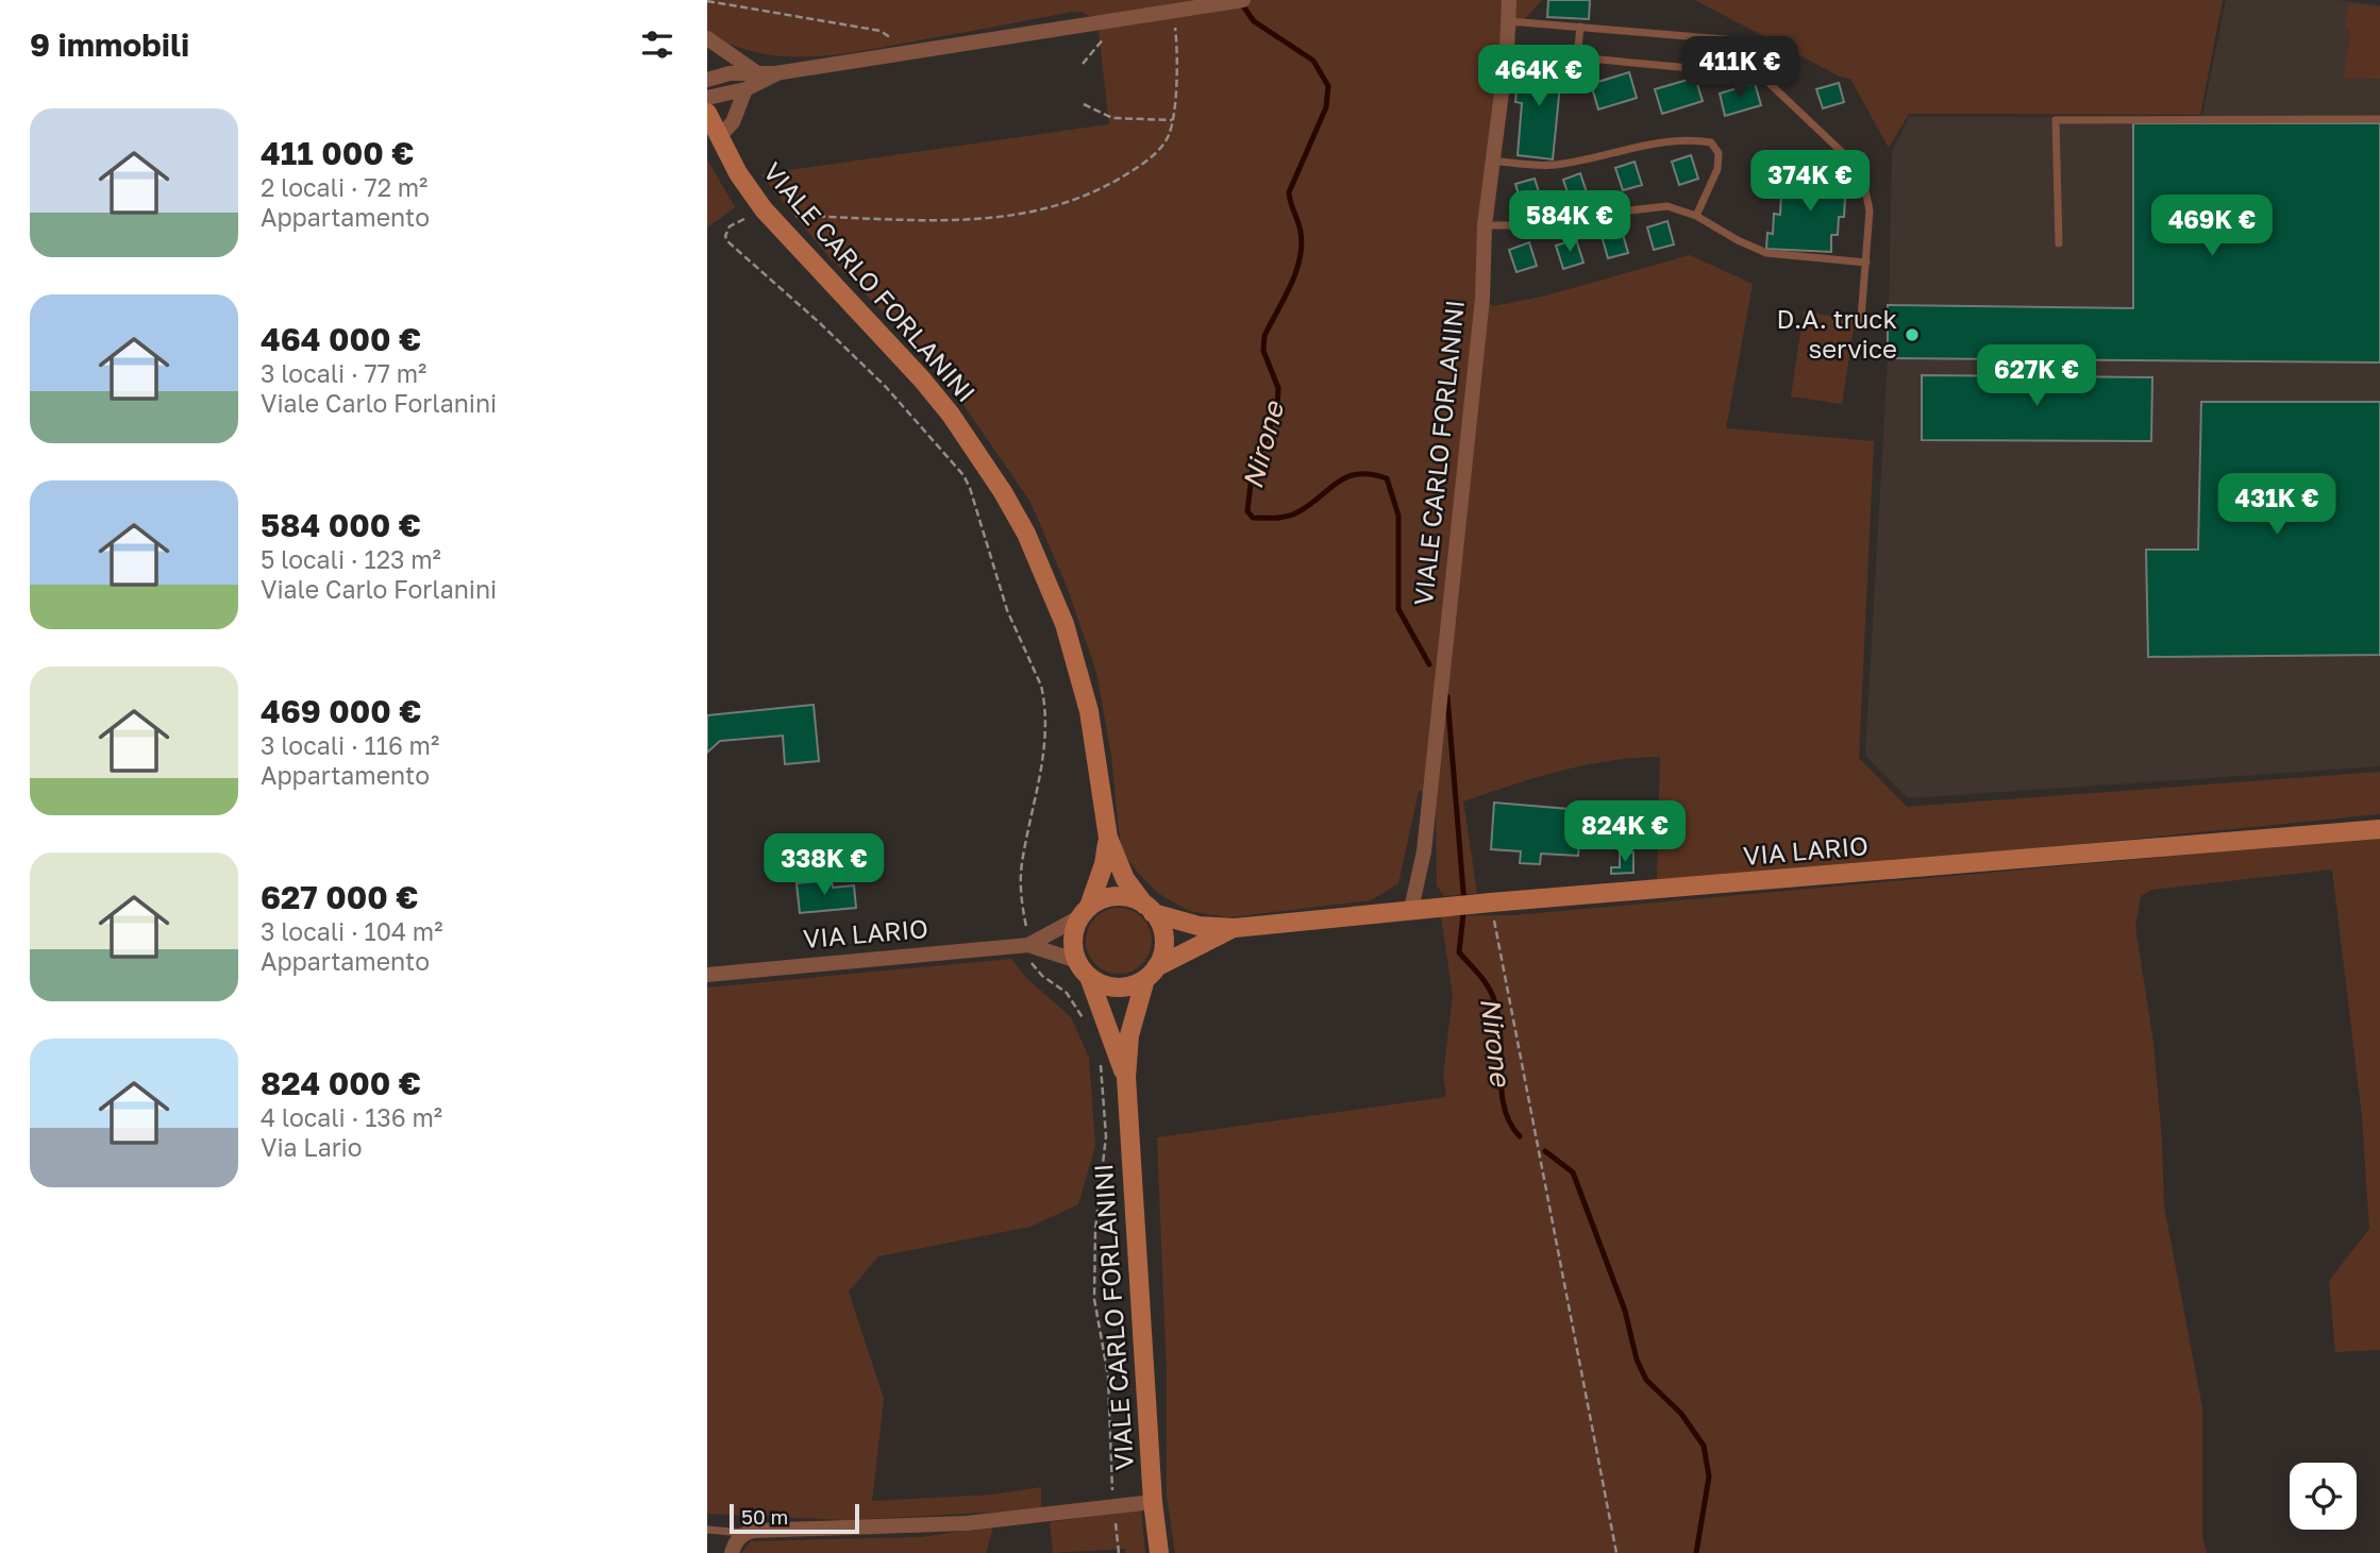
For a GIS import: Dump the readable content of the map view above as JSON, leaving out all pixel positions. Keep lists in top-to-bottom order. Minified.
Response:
{"streets":{"street":["VIALE CARLO FORLANINI","VIA LARIO"]},"crossings":[["VIALE CARLO FORLANINI","VIA LARIO"]],"water":["Nirone"],"places":["D.A. truck service"],"scale_bar":"50 m","page":{"heading":"9 immobili","price":["411K €","464K €","374K €","584K €","469K €","627K €","431K €","824K €","338K €"],"list":[{"name":"411 000 €","note":"2 locali · 72 m² · Appartamento"},{"name":"464 000 €","note":"3 locali · 77 m² · Viale Carlo Forlanini"},{"name":"584 000 €","note":"5 locali · 123 m² · Viale Carlo Forlanini"},{"name":"469 000 €","note":"3 locali · 116 m² · Appartamento"},{"name":"627 000 €","note":"3 locali · 104 m² · Appartamento"},{"name":"824 000 €","note":"4 locali · 136 m² · Via Lario"}],"scale":"50 m"}}
